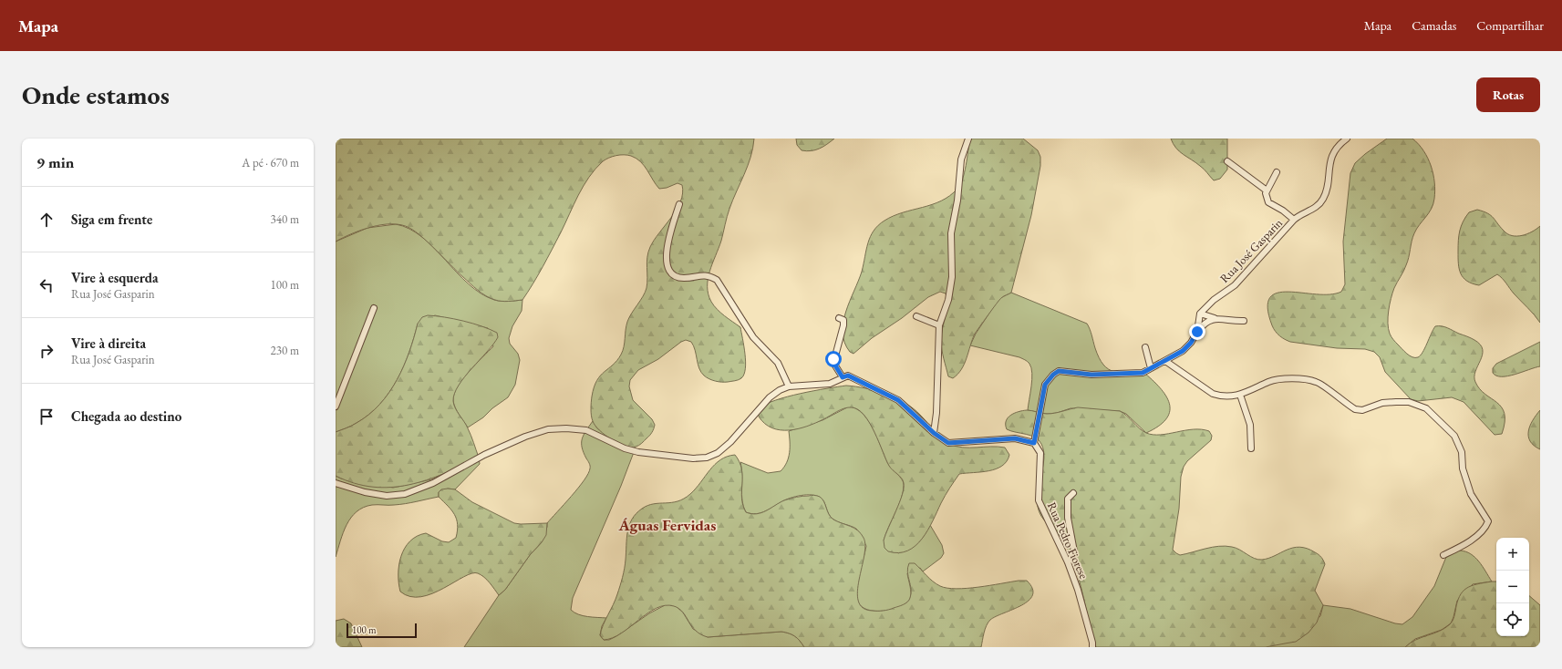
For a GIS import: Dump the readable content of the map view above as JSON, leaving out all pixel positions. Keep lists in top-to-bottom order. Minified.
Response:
{"streets":{"street":["Rua José Gasparin","Rua Pedro Fiorese"]},"districts":["Águas Fervidas"],"scale_bar":"100 m","page":{"header":"Mapa","nav":["Mapa","Camadas","Compartilhar"],"buttons":"Rotas","title":"Onde estamos","heading":["9 min","A pé · 670 m"],"list":[["Siga em frente","340 m"],["Vire à esquerda","Rua José Gasparin","100 m"],["Vire à direita","Rua José Gasparin","230 m"],"Chegada ao destino"],"map_buttons":["+","−"],"scale":"100 m"}}
